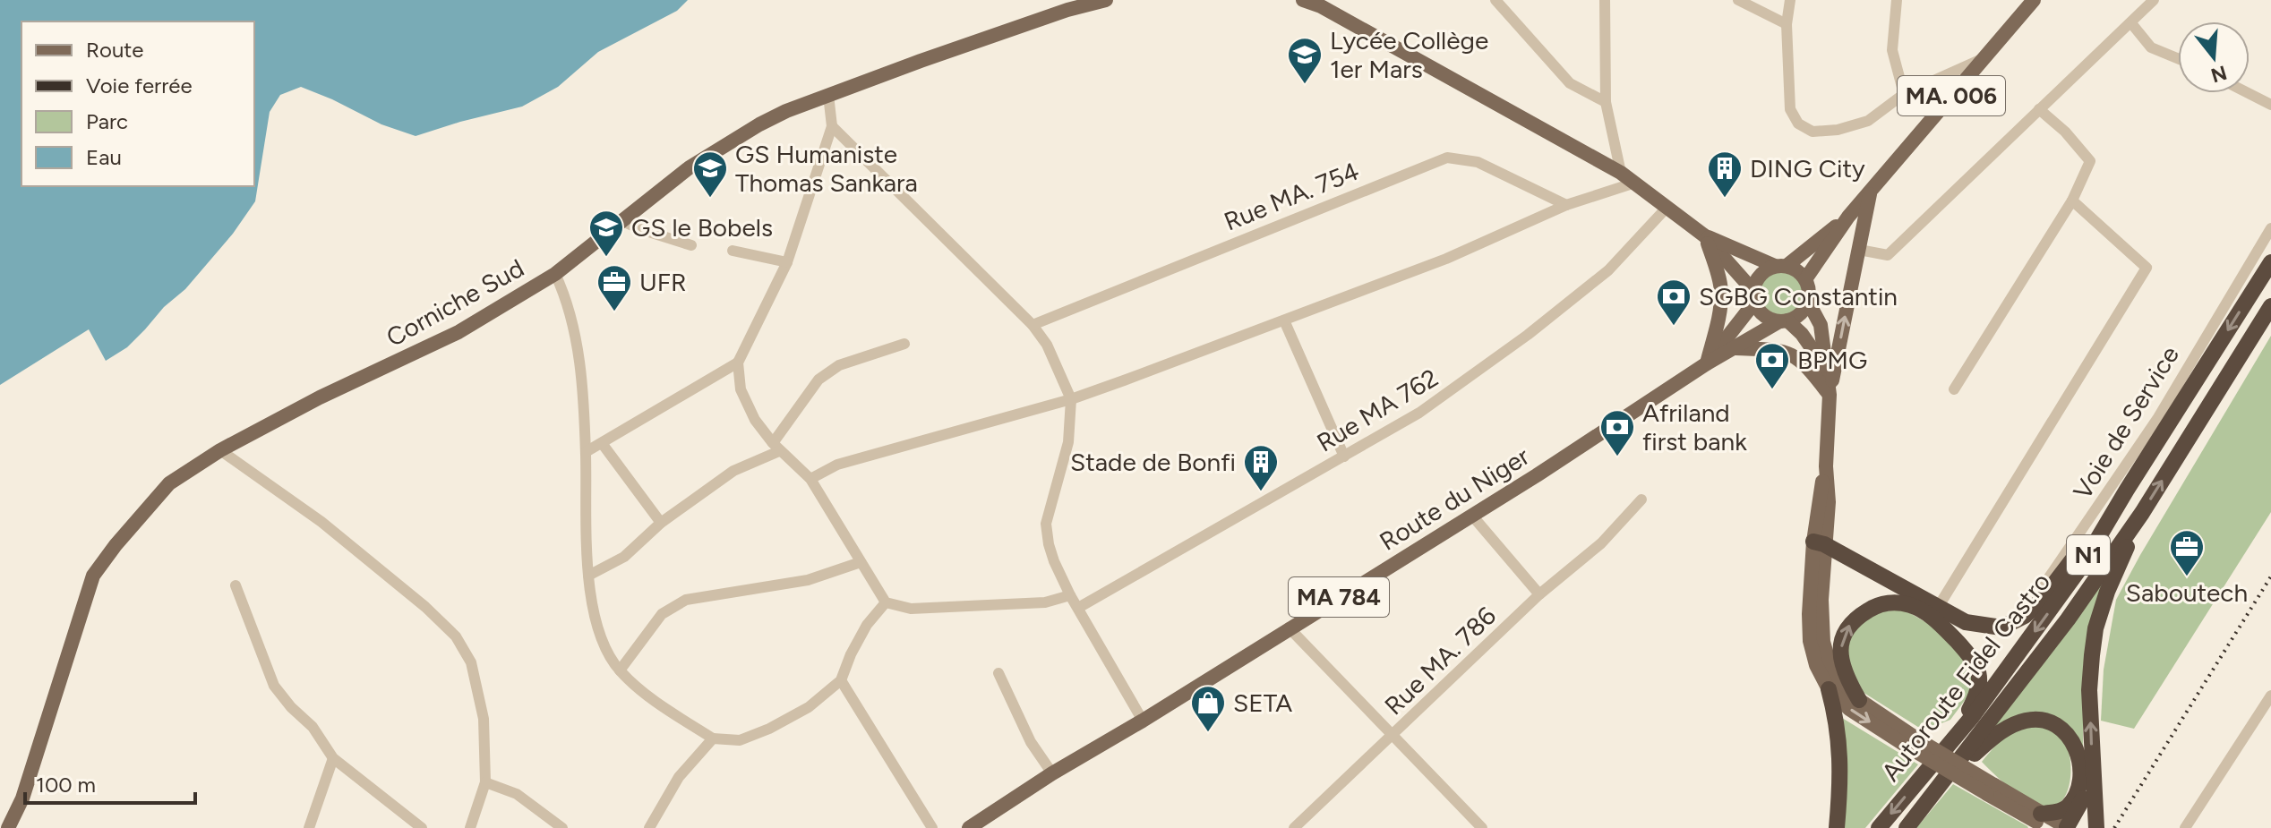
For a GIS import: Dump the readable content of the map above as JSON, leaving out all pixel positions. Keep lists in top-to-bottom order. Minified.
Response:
{"streets":{"highway":["N1","Autoroute Fidel Castro"],"main road":["MA. 006","Corniche Sud","Route du Niger","MA 784"],"street":["Rue MA. 754","Rue MA 762","Voie de Service","Rue MA. 786"]},"places":{"school or university":["Lycée Collège 1er Mars","GS Humaniste Thomas Sankara","GS le Bobels"],"building":["DING City","Stade de Bonfi"],"office":["UFR","Saboutech"],"bank":["SGBG Constantin","BPMG","Afriland first bank"],"shop":["SETA"]},"legend":["Route","Voie ferrée","Parc","Eau"],"scale_bar":"100 m","north":"bottom"}
